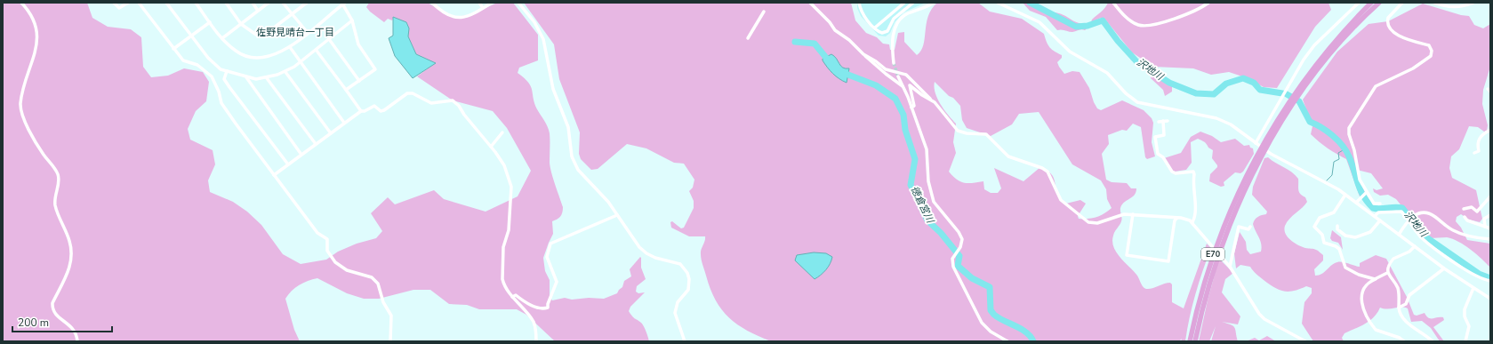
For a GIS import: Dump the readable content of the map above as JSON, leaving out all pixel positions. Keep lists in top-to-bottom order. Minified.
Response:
{"streets":{"highway":["E70"]},"districts":["佐野見晴台一丁目"],"water":["沢地川","徳倉宮川"],"scale_bar":"200 m"}
